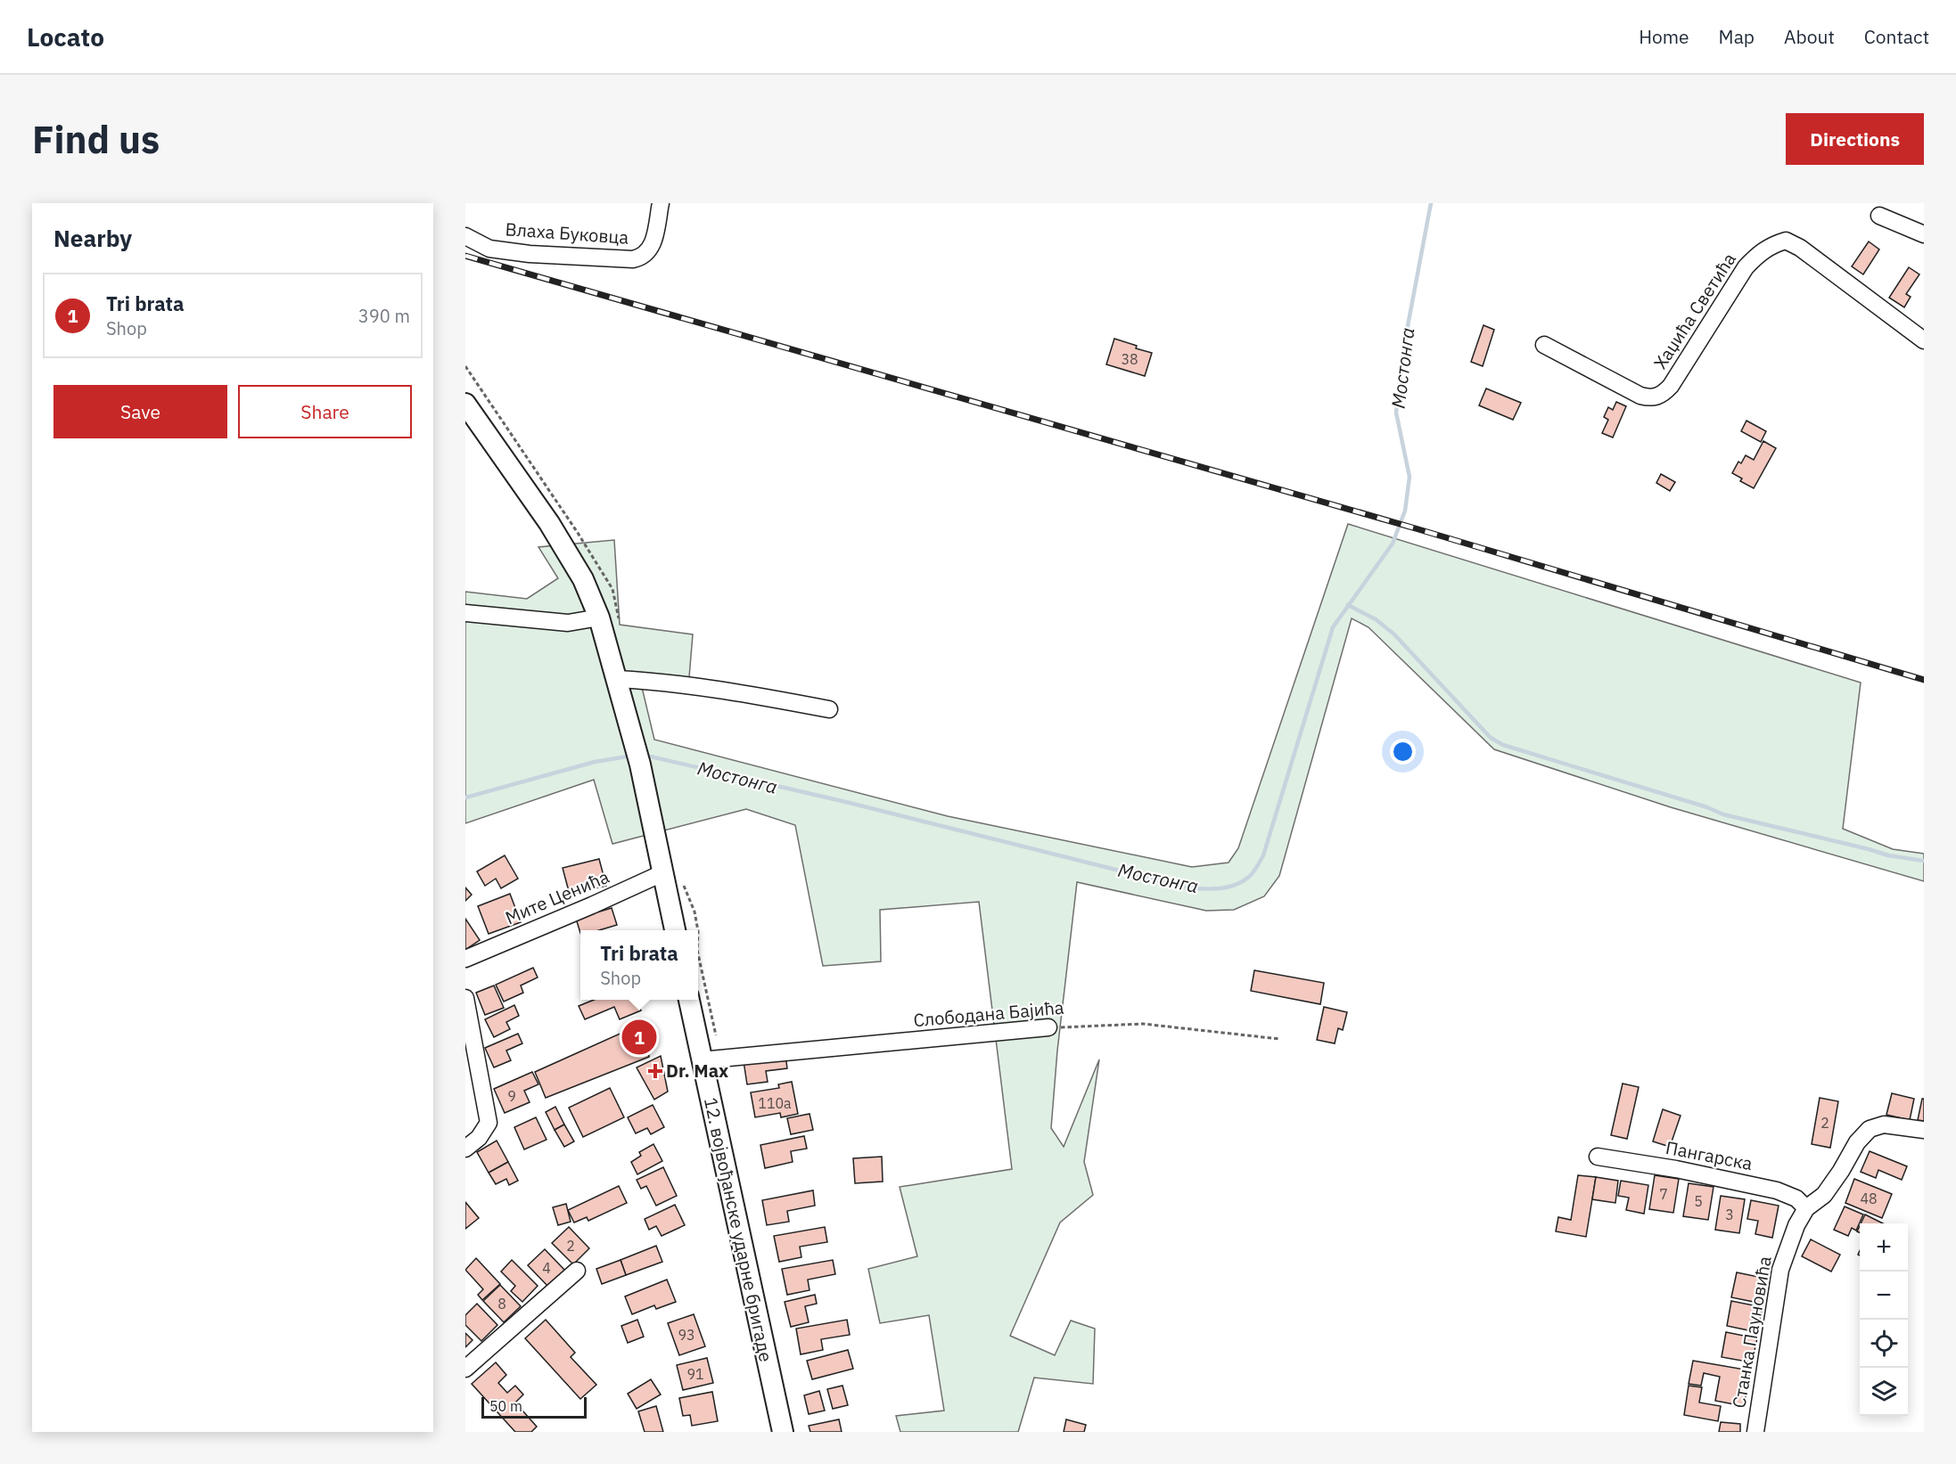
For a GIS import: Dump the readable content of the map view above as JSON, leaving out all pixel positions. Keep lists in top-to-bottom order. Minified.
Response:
{"streets":{"main road":["12. војвођанске ударне бригаде"],"street":["Влаха Буковца","Хаџића Светића","Мите Ценића","Слободана Бајића","Пангарска","Станка Пауновића"]},"crossings":[["Слободана Бајића","12. војвођанске ударне бригаде"],["Пангарска","Станка Пауновића"]],"water":["Мостонга"],"places":{"health":["Dr. Max"]},"house_numbers":["38","9","110a","2","7","48","5","3","2","4","8","93","91"],"scale_bar":"50 m","page":{"header":"Locato","nav":["Home","Map","About","Contact"],"buttons":["Directions",["Save","Share"]],"title":"Find us","heading":"Nearby","list":[{"mark":"1","name":"Tri brata","note":"Shop","value":"390 m"}],"popup":["Tri brata","Shop"],"pins":"1","map_buttons":["+","−"],"scale":"50 m"}}
